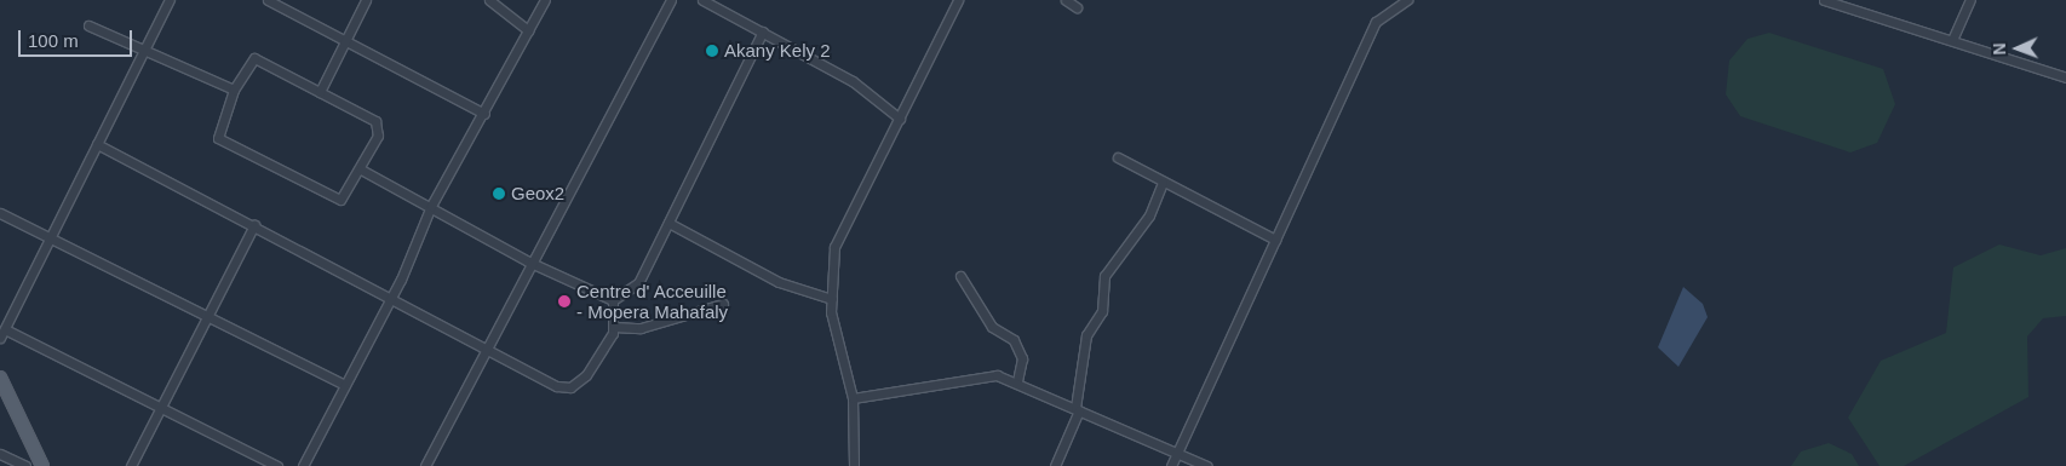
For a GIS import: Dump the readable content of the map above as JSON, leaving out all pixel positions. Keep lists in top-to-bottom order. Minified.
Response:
{"places":["Akany Kely 2","Geox2","Centre d' Acceuille - Mopera Mahafaly"],"scale_bar":"100 m","north":"left"}
